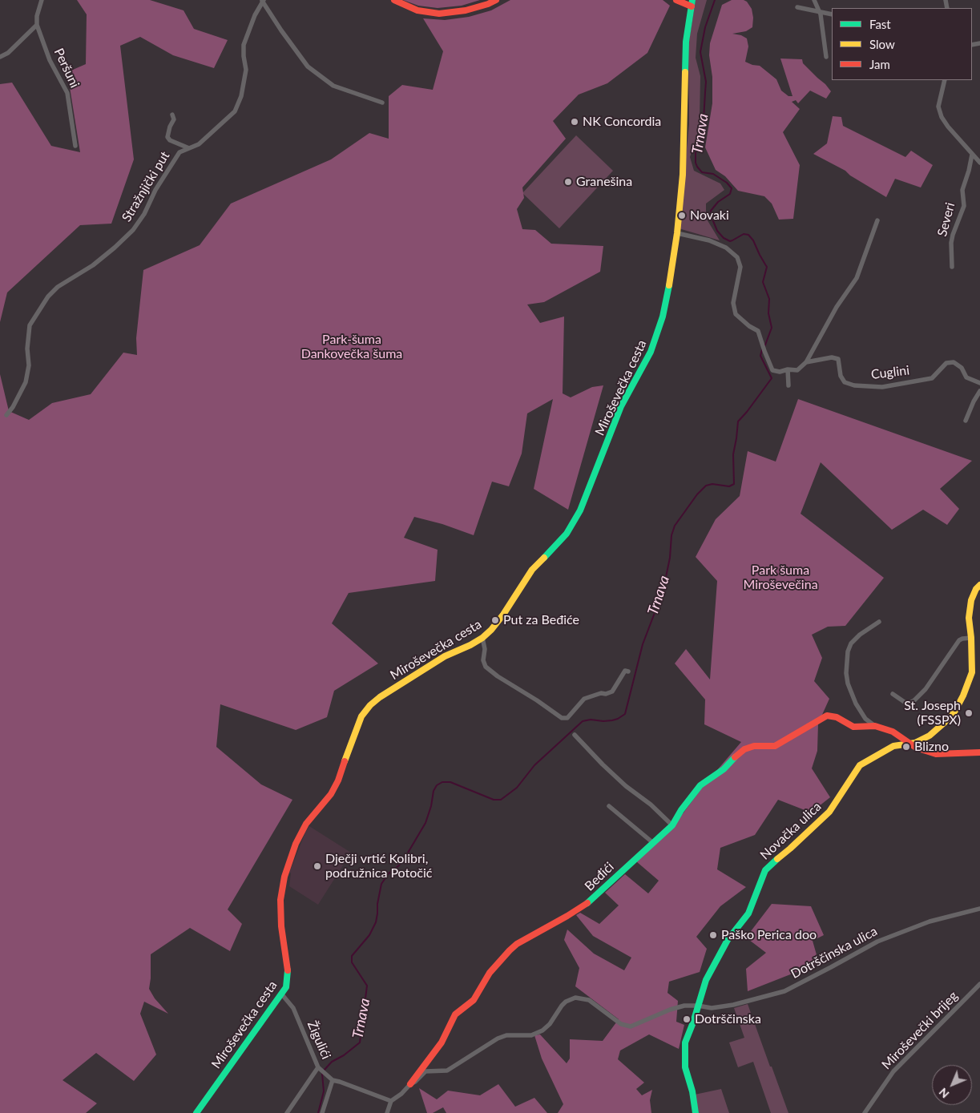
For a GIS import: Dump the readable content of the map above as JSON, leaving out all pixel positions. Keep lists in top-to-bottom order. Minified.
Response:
{"streets":{"street":["Peršuni","Stražnjički put","Severi","Cuglini","Miroševečka cesta","Novačka ulica","Beđići","Dotrščinska ulica","Miroševečki brijeg","Žigulići"]},"crossings":[["Miroševečka cesta","Žigulići"],["Novačka ulica","Dotrščinska ulica"],["Beđići","Dotrščinska ulica"],["Dotrščinska ulica","Žigulići"]],"water":["Trnava"],"parks":["Park-šuma Dankovečka šuma","Park šuma Miroševečina"],"places":["NK Concordia","Granešina","Novaki","Put za Beđiće","St. Joseph (FSSPX)","Blizno","Dječji vrtić Kolibri, podružnica Potočić","Paško Perica doo","Dotrščinska"],"legend":["Fast","Slow","Jam"],"north":"bottom left"}
